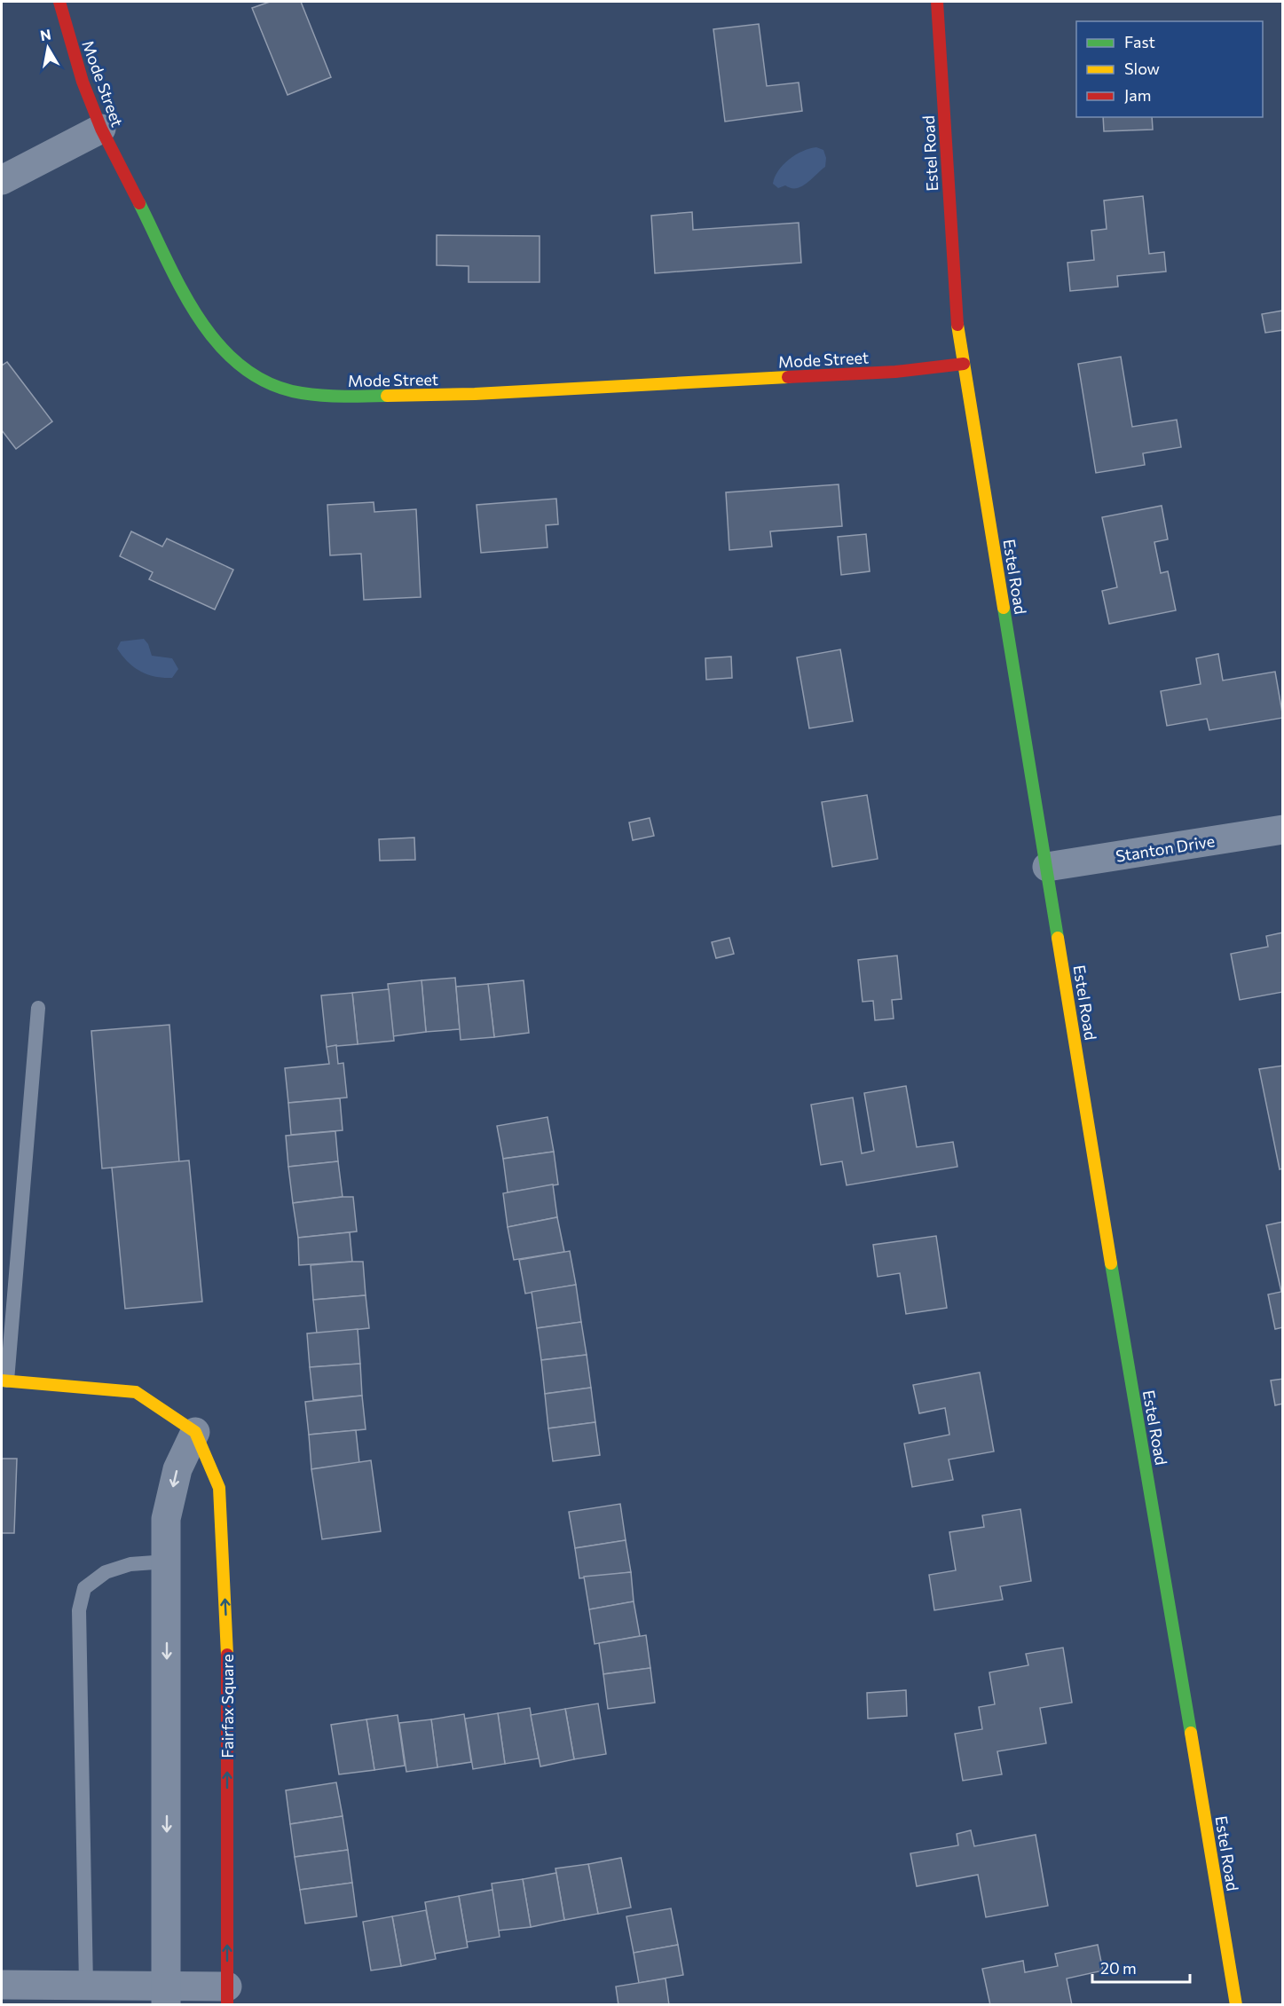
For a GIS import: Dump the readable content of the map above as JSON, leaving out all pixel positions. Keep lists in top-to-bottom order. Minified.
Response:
{"streets":{"street":["Mode Street","Estel Road","Stanton Drive","Fairfax Square"]},"crossings":[["Mode Street","Estel Road"],["Estel Road","Stanton Drive"]],"legend":["Fast","Slow","Jam"],"scale_bar":"20 m","north":"top"}
